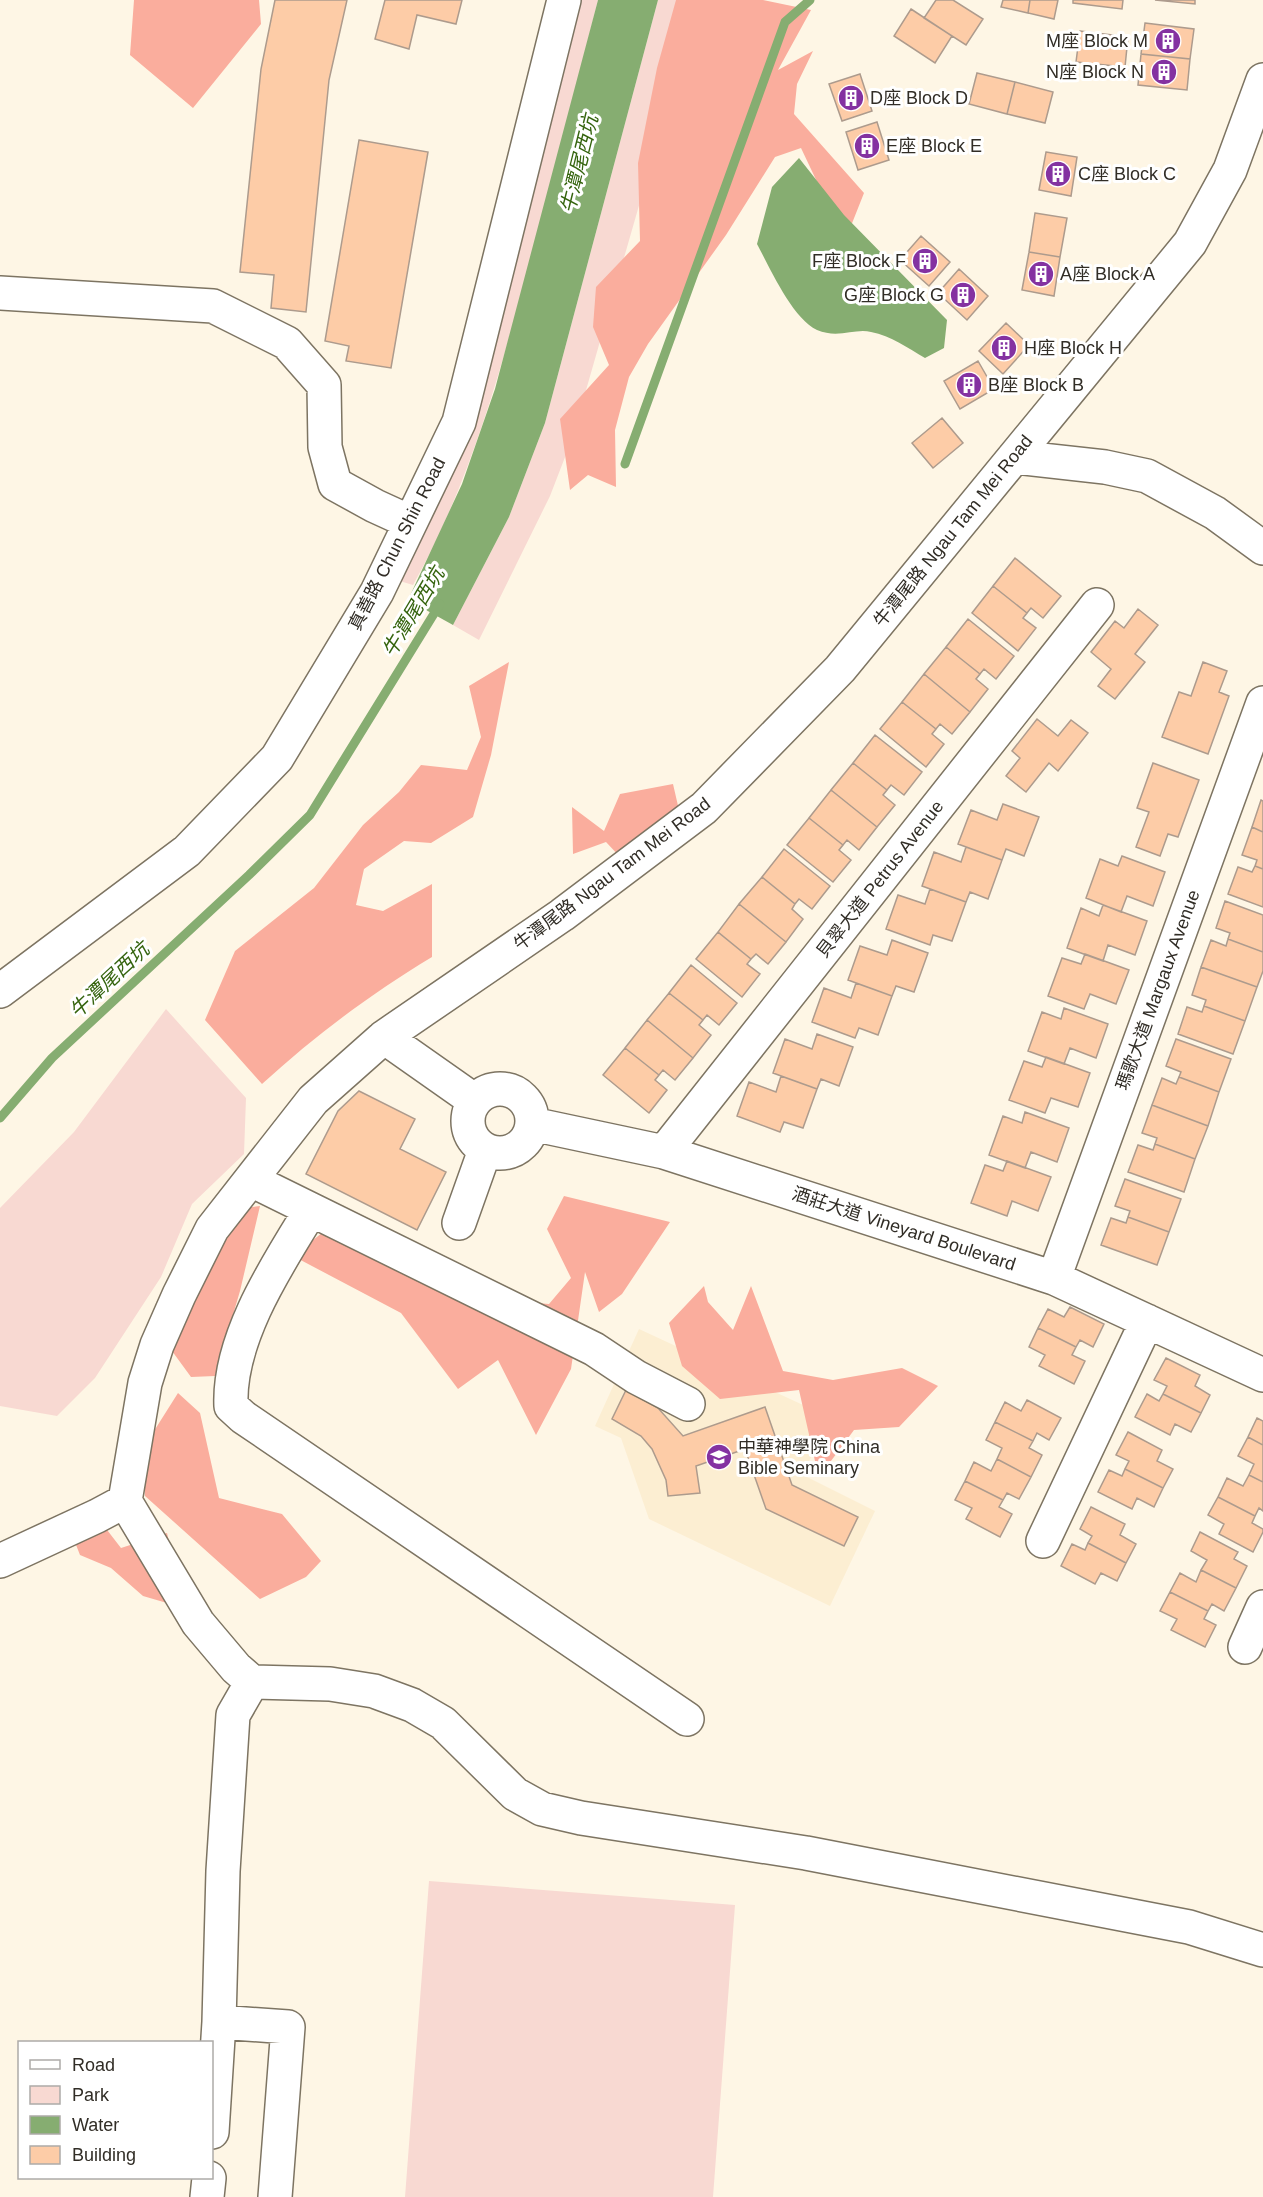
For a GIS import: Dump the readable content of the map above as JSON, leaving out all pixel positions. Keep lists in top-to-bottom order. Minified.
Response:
{"streets":{"street":["牛潭尾路 Ngau Tam Mei Road","真善路 Chun Shin Road","貝翠大道 Petrus Avenue","瑪歌大道 Margaux Avenue","酒莊大道 Vineyard Boulevard"]},"crossings":[["貝翠大道 Petrus Avenue","酒莊大道 Vineyard Boulevard"],["瑪歌大道 Margaux Avenue","酒莊大道 Vineyard Boulevard"]],"water":["牛潭尾西坑"],"places":{"building":["M座 Block M","N座 Block N","D座 Block D","E座 Block E","C座 Block C","F座 Block F","A座 Block A","G座 Block G","H座 Block H","B座 Block B"],"school or university":["中華神學院 China Bible Seminary"]},"legend":["Road","Park","Water","Building"]}
